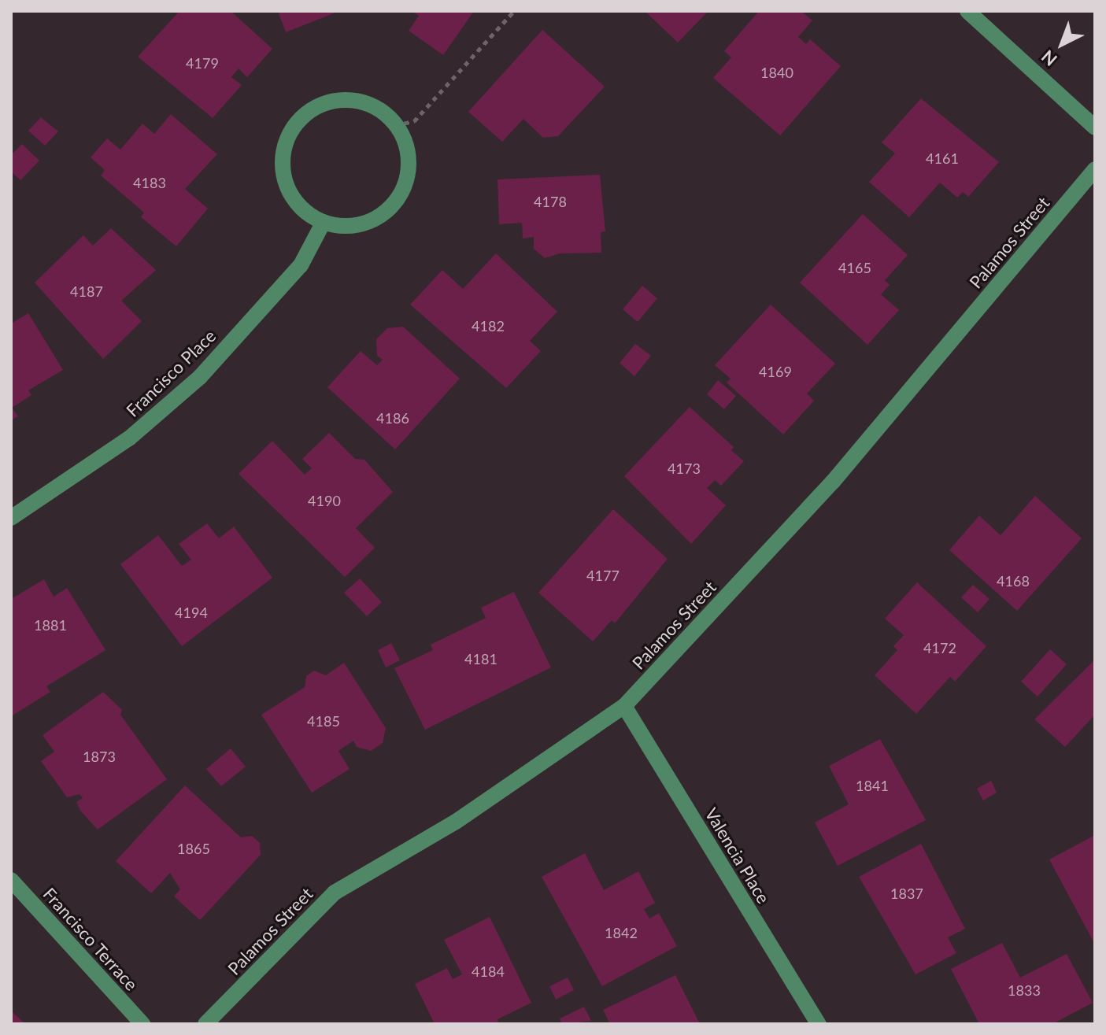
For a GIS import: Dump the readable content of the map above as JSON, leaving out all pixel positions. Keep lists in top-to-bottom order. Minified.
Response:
{"streets":{"street":["Palamos Street","Francisco Place","Valencia Place","Francisco Terrace"]},"crossings":[["Palamos Street","Valencia Place"]],"house_numbers":["4179","1840","4161","4183","4178","4165","4187","4182","4169","4186","4173","4190","4177","4168","4194","1881","4172","4181","4185","1873","1841","1865","1837","1842","4184","1833"],"north":"bottom left"}
